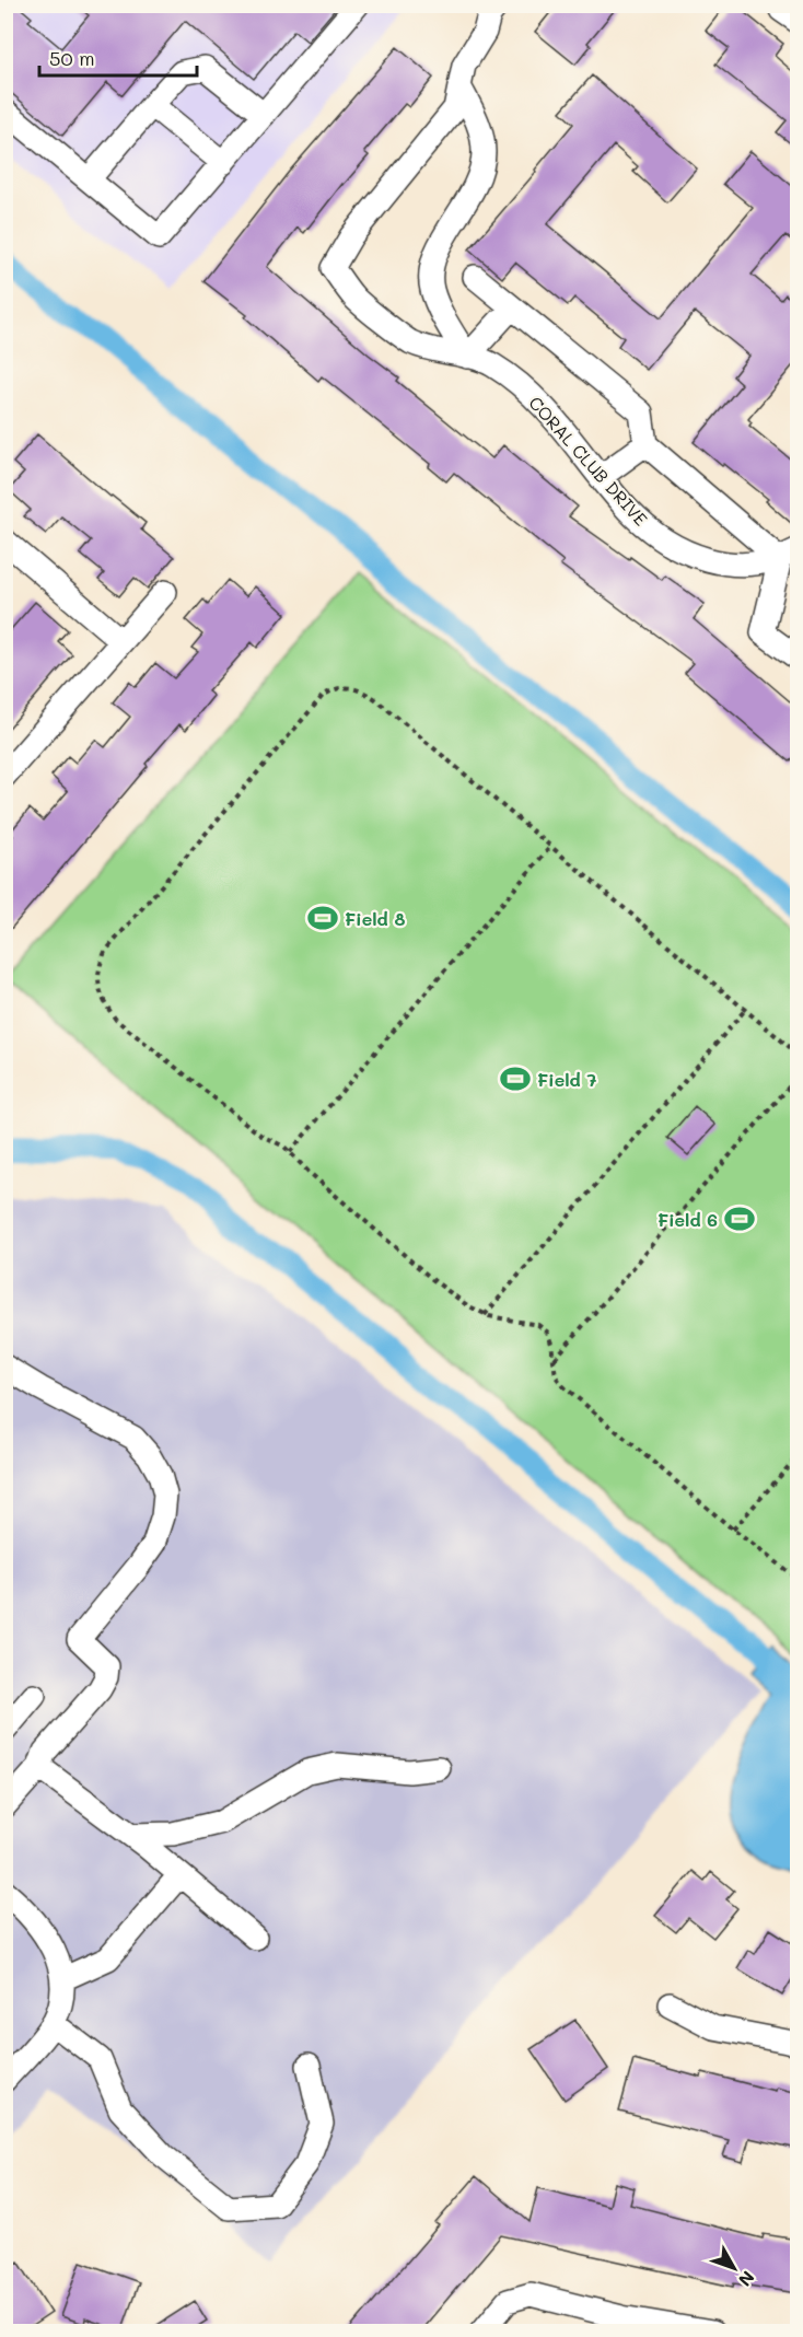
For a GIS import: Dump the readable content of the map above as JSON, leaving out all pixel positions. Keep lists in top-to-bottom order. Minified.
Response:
{"streets":{"street":["CORAL CLUB DRIVE"]},"places":{"sports":["Field 8","Field 7","Field 6"]},"scale_bar":"50 m","north":"bottom right"}
